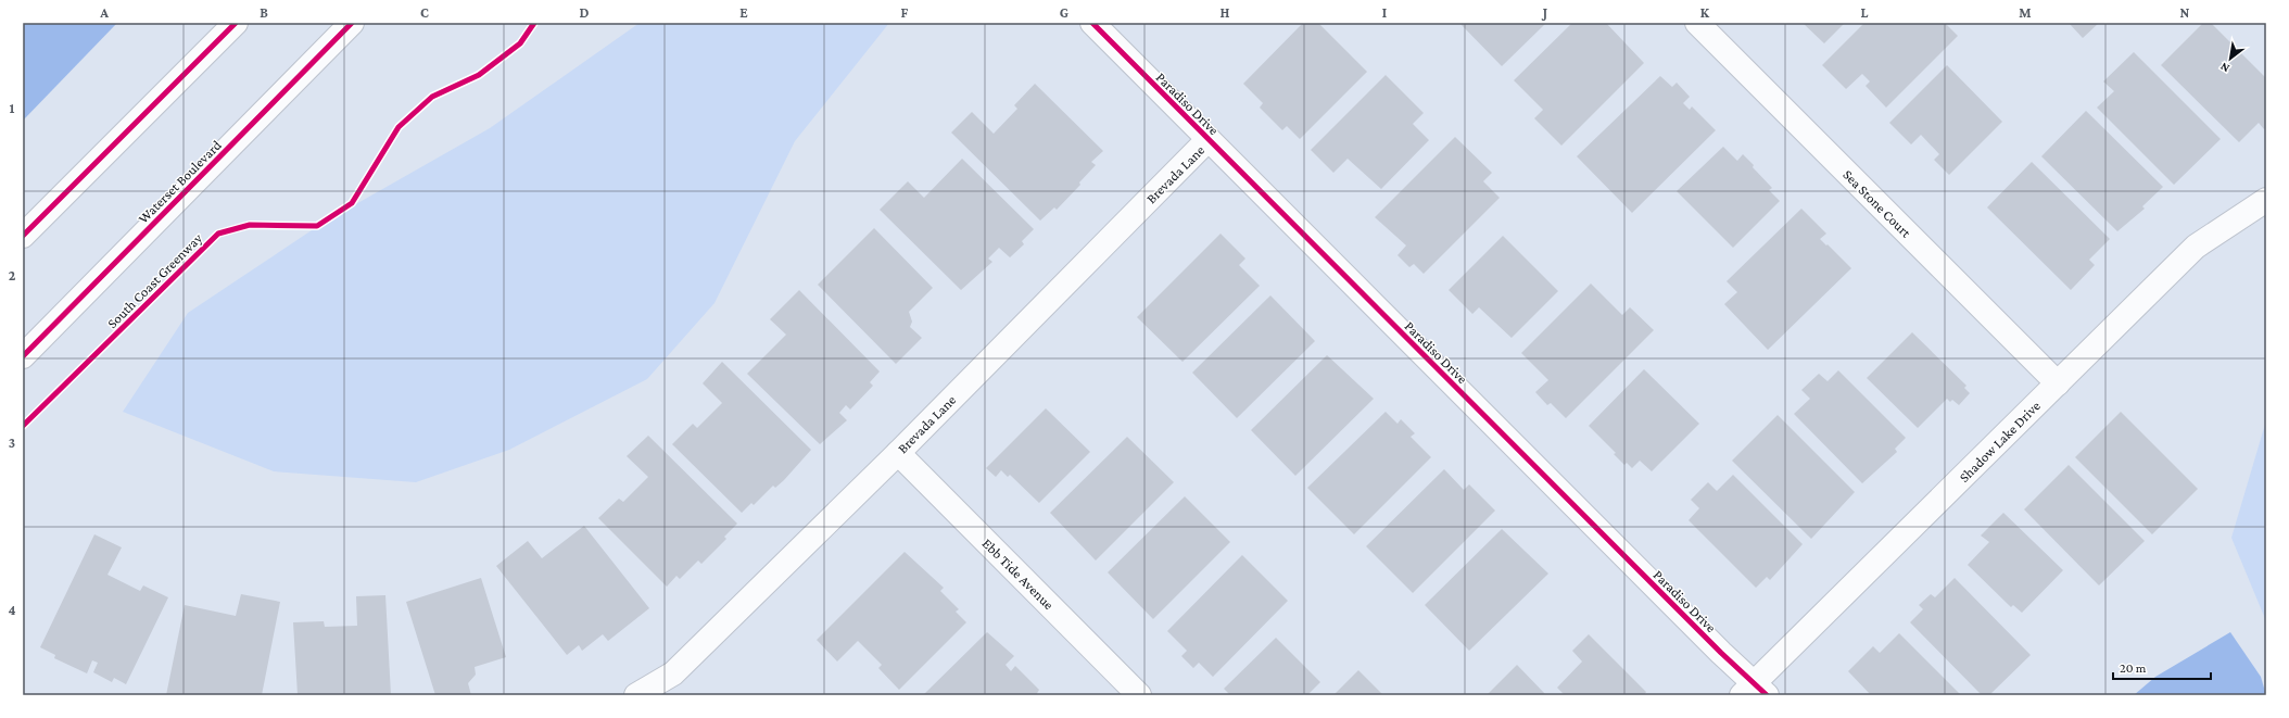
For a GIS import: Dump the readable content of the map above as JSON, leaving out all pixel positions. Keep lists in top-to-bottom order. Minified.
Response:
{"streets":{"street":["Paradiso Drive","Brevada Lane","Waterset Boulevard","Sea Stone Court","Shadow Lake Drive","Ebb Tide Avenue"],"cycle path":["South Coast Greenway"]},"crossings":[["Paradiso Drive","Brevada Lane"],["Paradiso Drive","Shadow Lake Drive"],["Brevada Lane","Ebb Tide Avenue"],["Sea Stone Court","Shadow Lake Drive"]],"scale_bar":"20 m","north":"bottom left","grid":{"columns":["A","B","C","D","E","F","G","H","I","J","K","L","M","N"],"rows":["1","2","3","4"]}}
